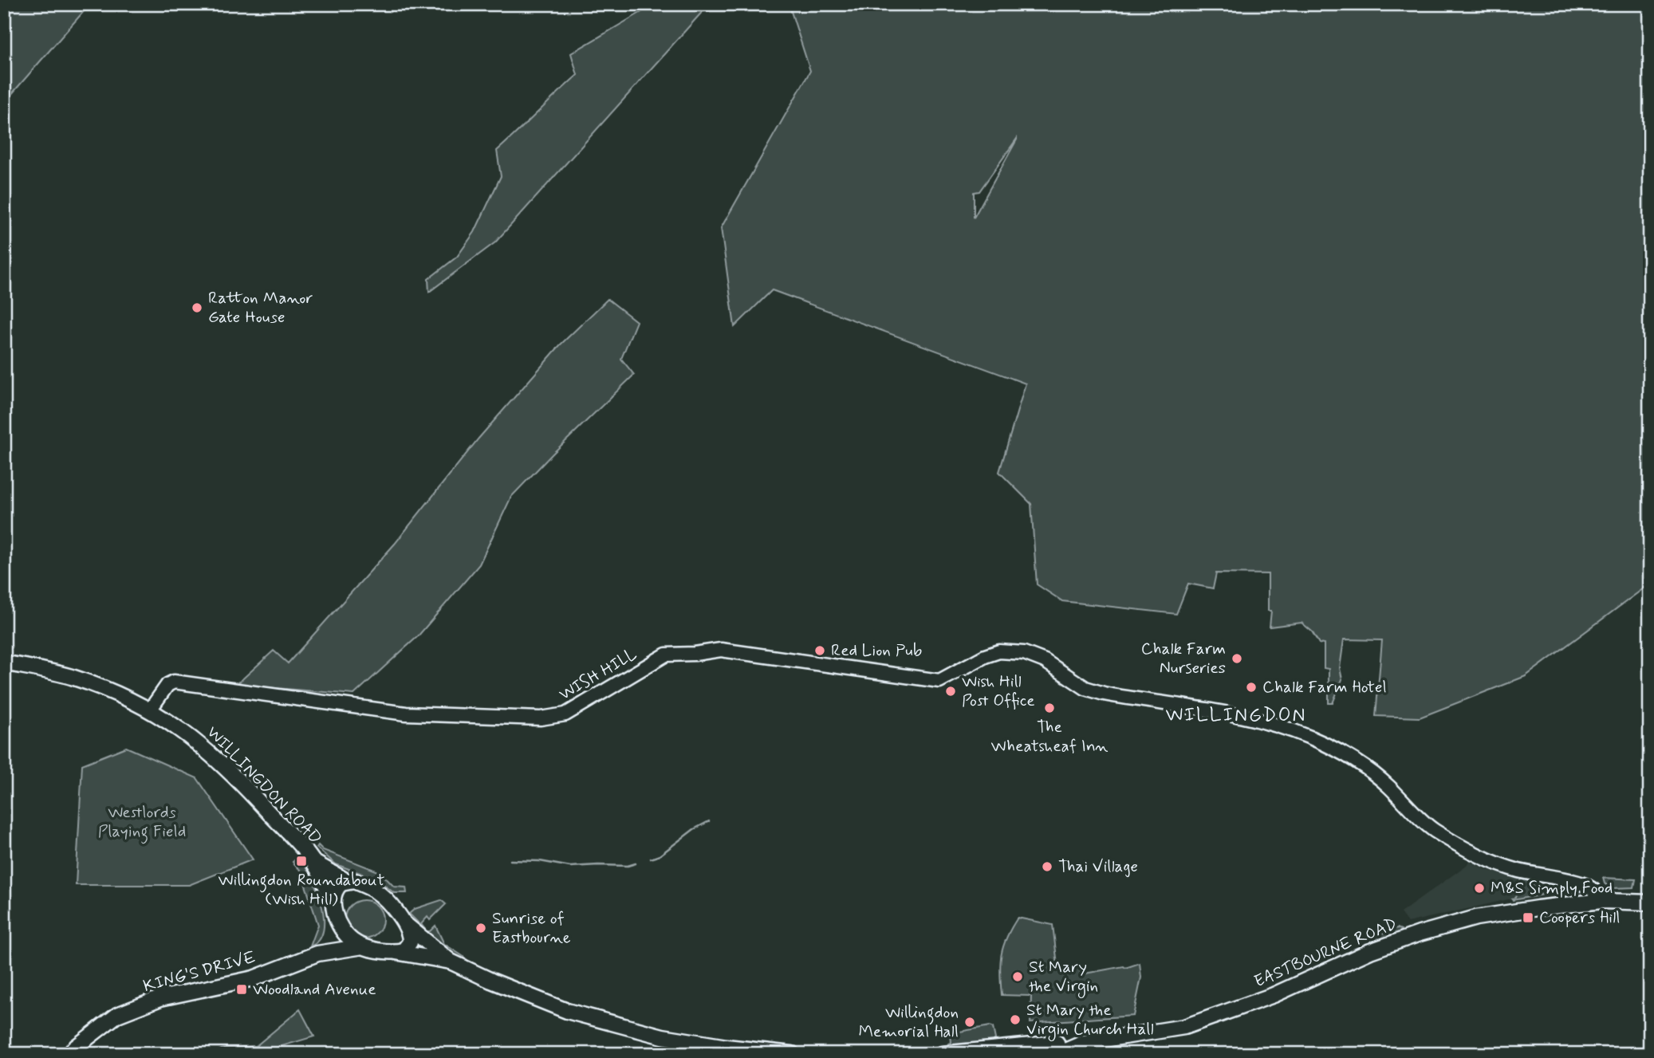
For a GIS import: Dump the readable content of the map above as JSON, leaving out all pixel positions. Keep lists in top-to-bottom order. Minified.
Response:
{"streets":{"main road":["WILLINGDON ROAD","EASTBOURNE ROAD","KING'S DRIVE"],"street":["WISH HILL"]},"crossings":[["WISH HILL","WILLINGDON ROAD"],["WISH HILL","EASTBOURNE ROAD"],["WILLINGDON ROAD","KING'S DRIVE"]],"districts":["WILLINGDON"],"parks":["Westlords Playing Field"],"places":{"other":["Ratton Manor Gate House","Red Lion Pub","Chalk Farm Nurseries","Chalk Farm Hotel","Wish Hill Post Office","The Wheatsheaf Inn","Thai Village","M&S Simply Food","Sunrise of Eastbourne","St Mary the Virgin","St Mary the Virgin Church Hall","Willingdon Memorial Hall"],"transit":["Willingdon Roundabout (Wish Hill)","Coopers Hill","Woodland Avenue"]}}
